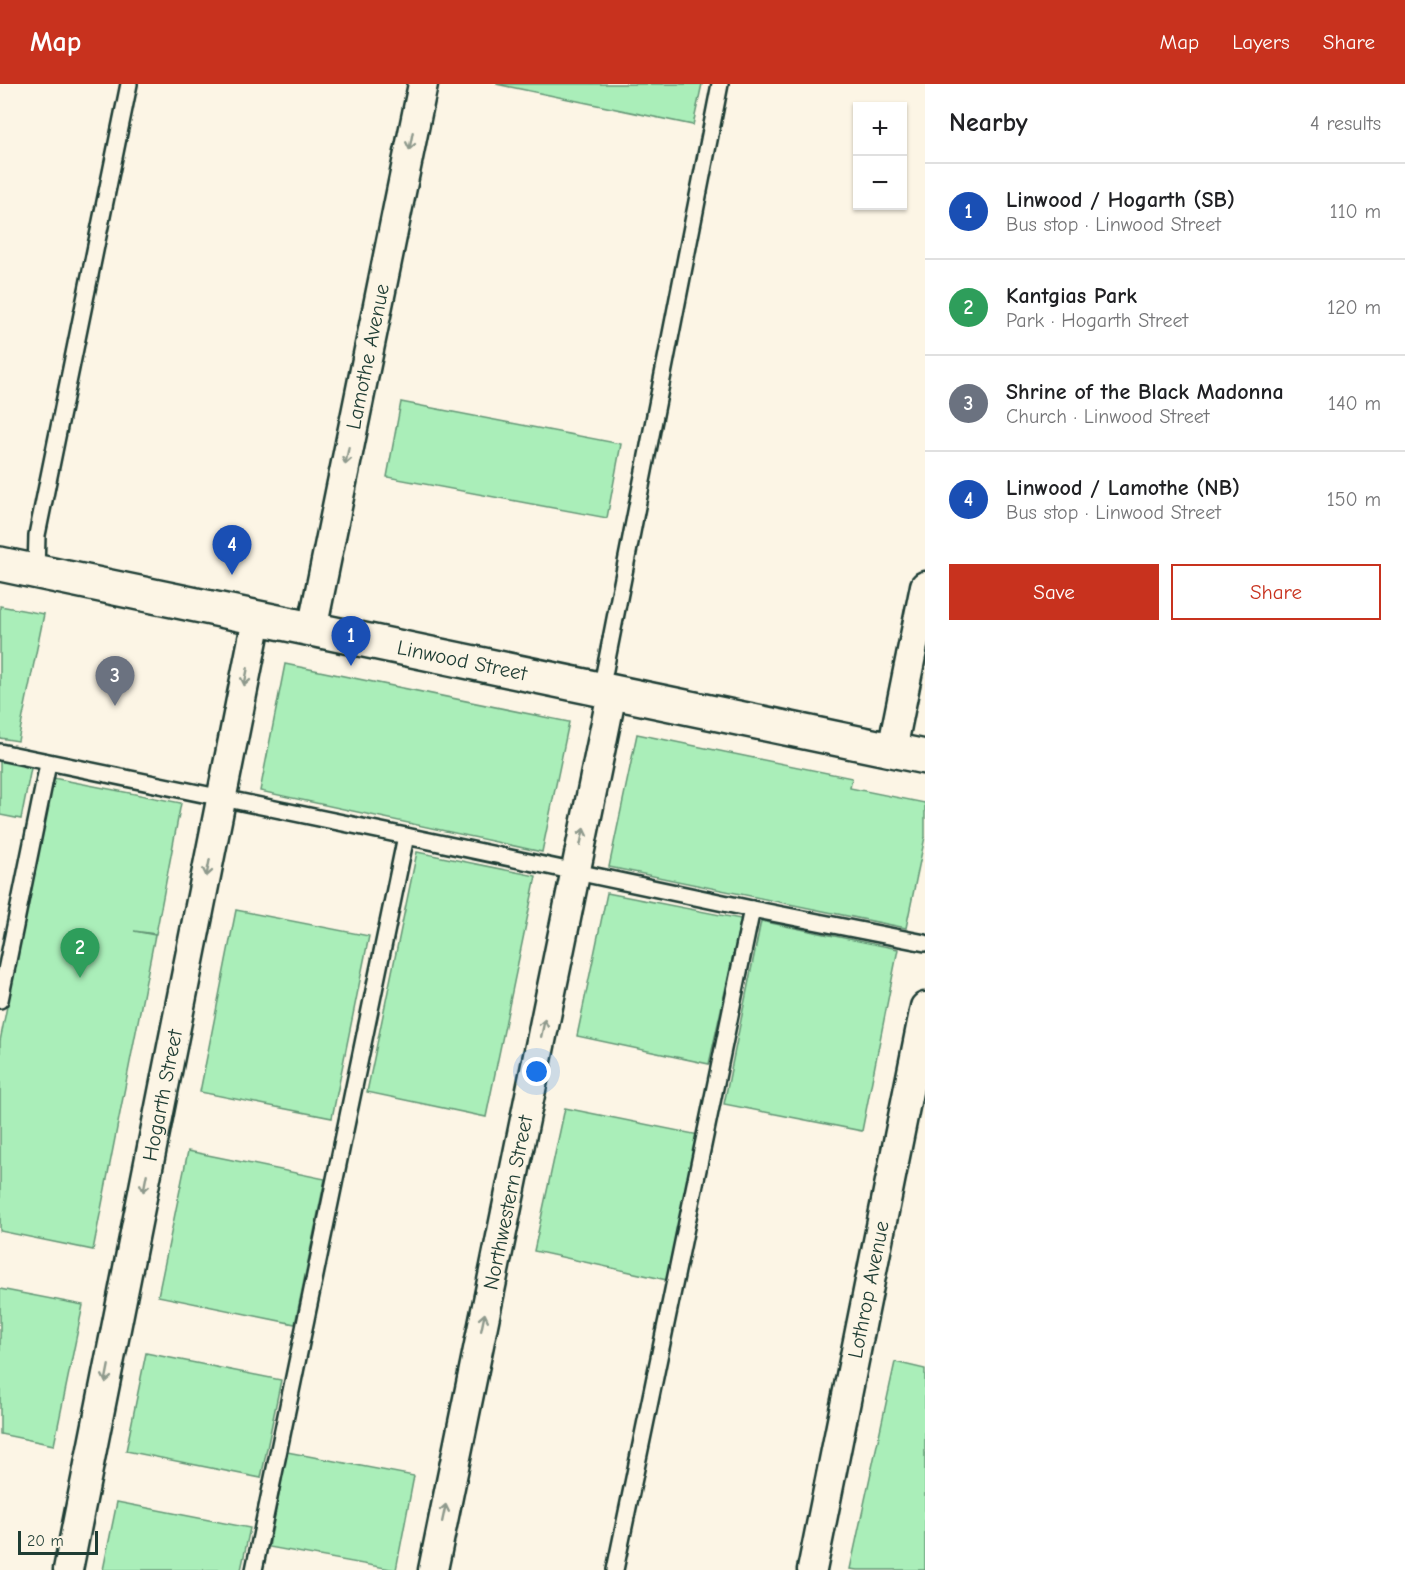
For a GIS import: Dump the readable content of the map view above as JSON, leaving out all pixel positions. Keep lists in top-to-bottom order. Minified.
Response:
{"streets":{"street":["Lamothe Avenue","Linwood Street","Hogarth Street","Northwestern Street","Lothrop Avenue"]},"crossings":[["Lamothe Avenue","Linwood Street"],["Linwood Street","Hogarth Street"],["Linwood Street","Northwestern Street"]],"one_way":["Lamothe Avenue","Hogarth Street","Northwestern Street"],"scale_bar":"20 m","page":{"header":"Map","nav":["Map","Layers","Share"],"heading":["Nearby","4 results"],"map_buttons":["+","−"],"list":[{"mark":"1","name":"Linwood / Hogarth (SB)","note":"Bus stop · Linwood Street","value":"110 m"},{"mark":"2","name":"Kantgias Park","note":"Park · Hogarth Street","value":"120 m"},{"mark":"3","name":"Shrine of the Black Madonna","note":"Church · Linwood Street","value":"140 m"},{"mark":"4","name":"Linwood / Lamothe (NB)","note":"Bus stop · Linwood Street","value":"150 m"}],"pins":["4","1","3","2"],"buttons":["Save","Share"],"scale":"20 m"}}
